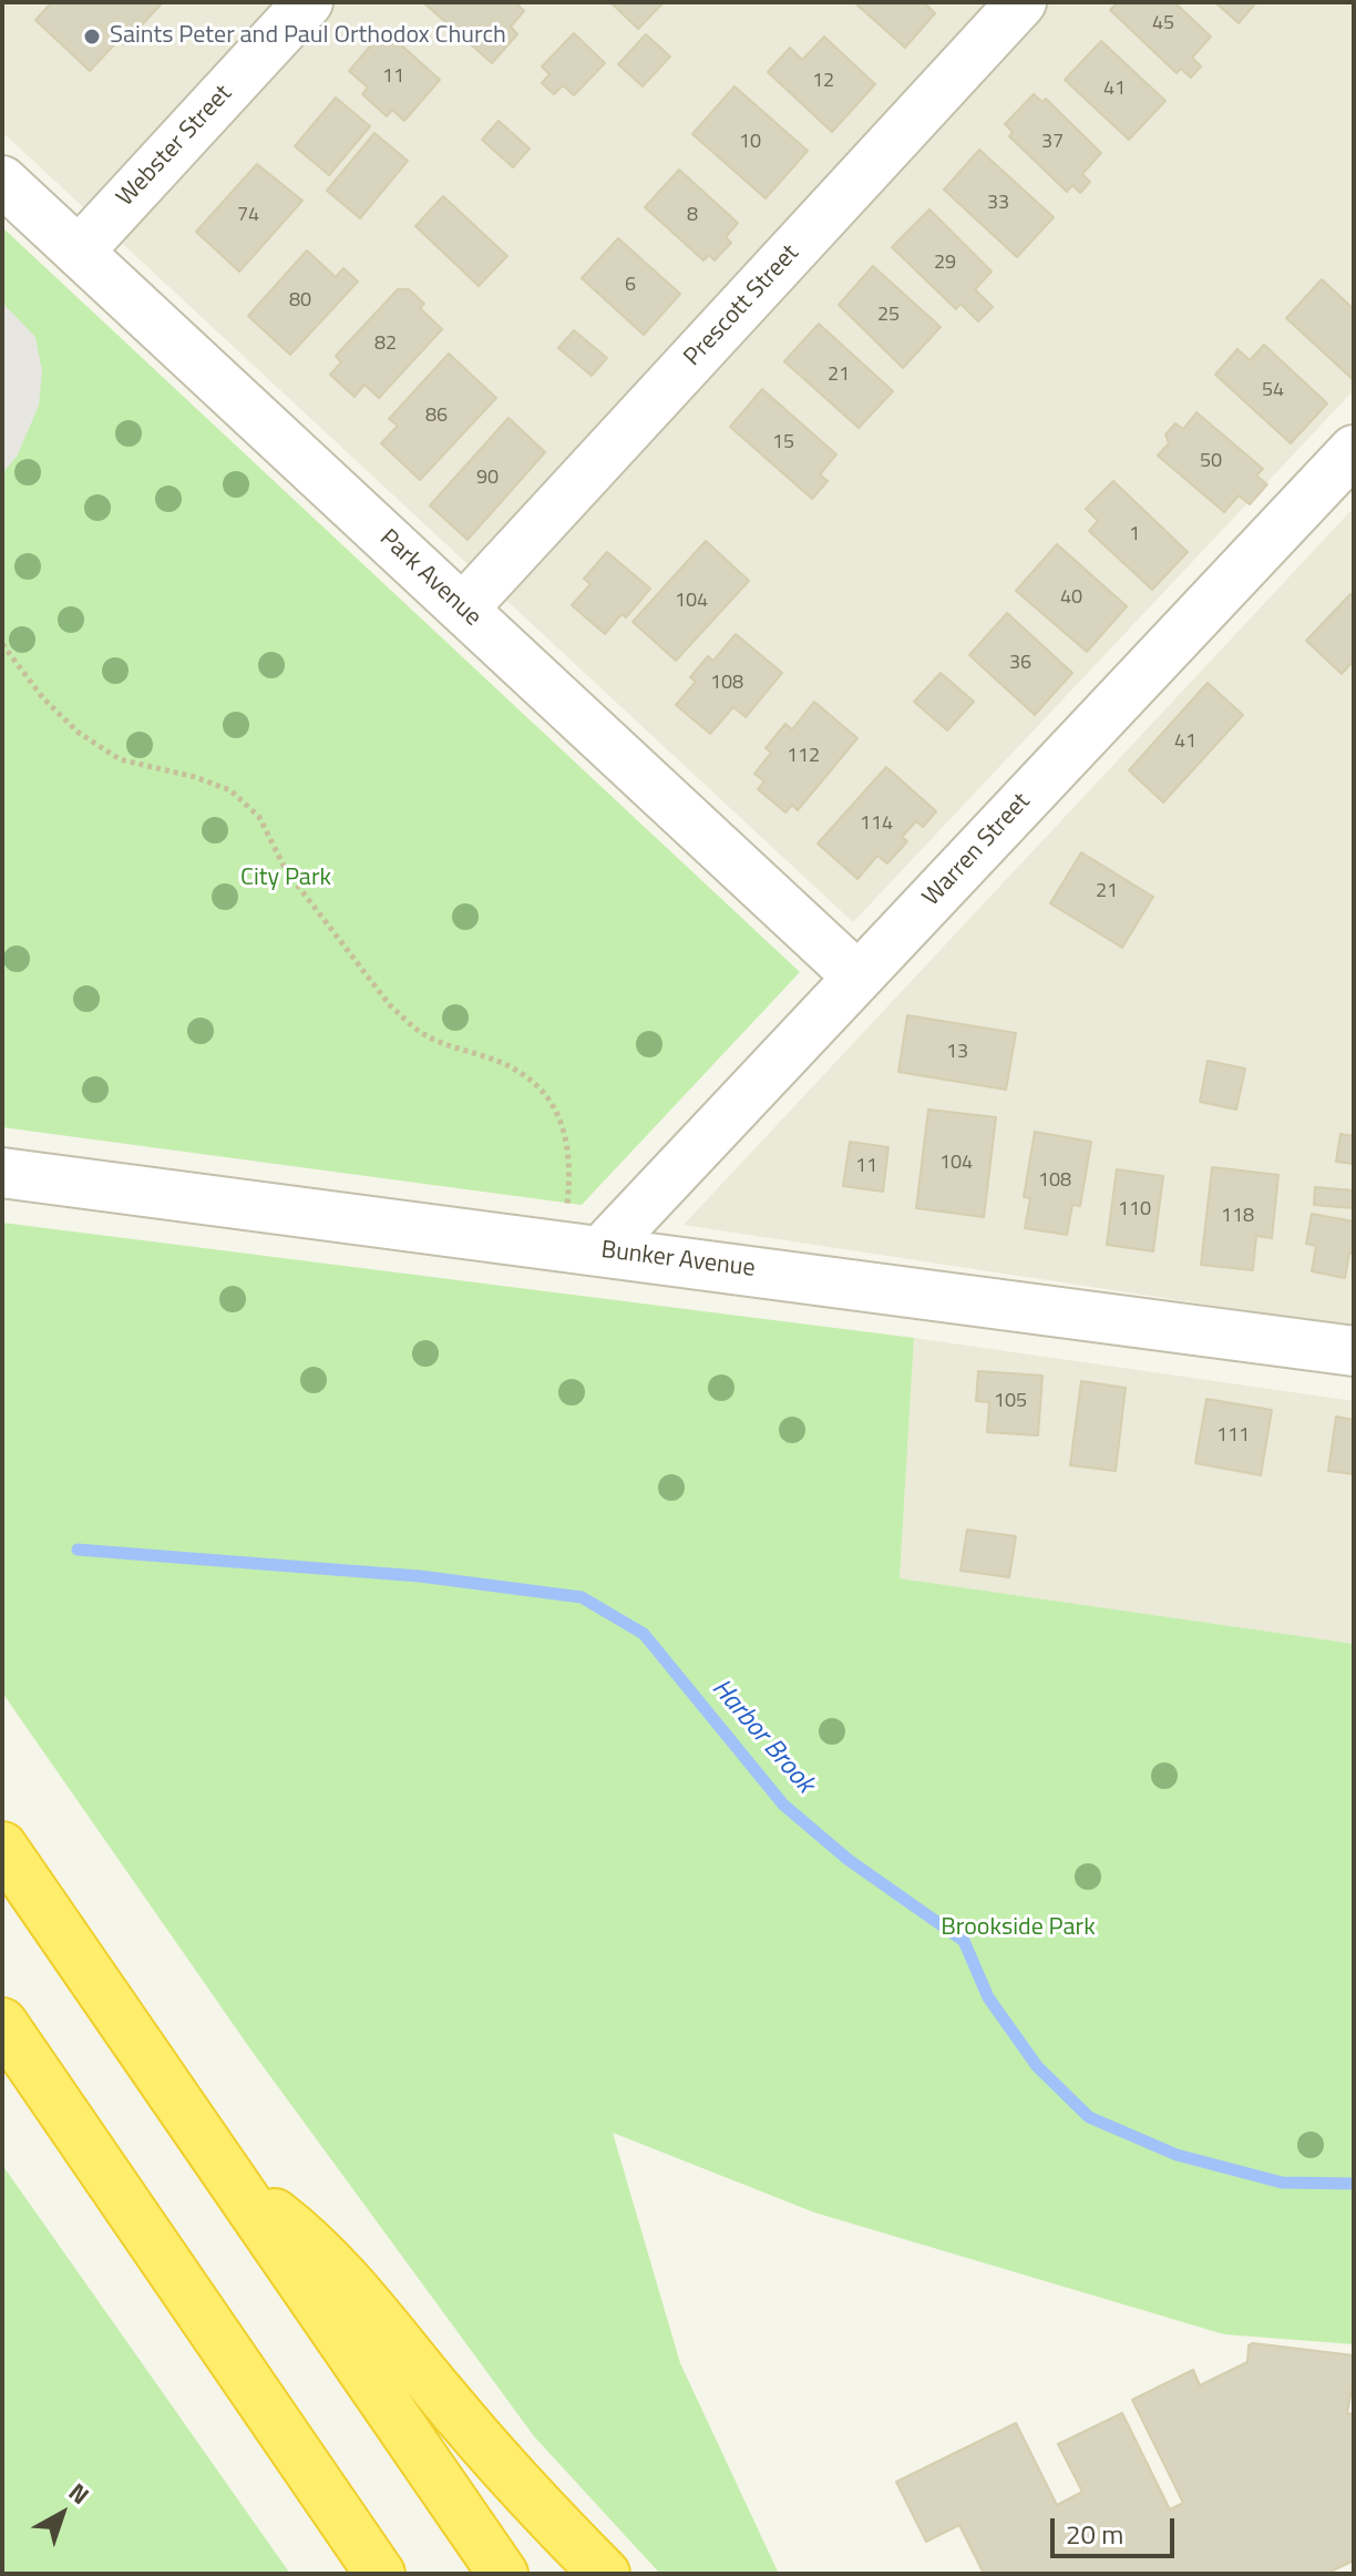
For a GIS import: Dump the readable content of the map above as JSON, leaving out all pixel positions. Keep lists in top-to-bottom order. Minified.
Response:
{"streets":{"street":["Webster Street","Prescott Street","Park Avenue","Warren Street","Bunker Avenue"]},"crossings":[["Webster Street","Park Avenue"],["Prescott Street","Park Avenue"],["Park Avenue","Warren Street"],["Warren Street","Bunker Avenue"]],"water":["Harbor Brook"],"parks":["City Park","Brookside Park"],"places":["Saints Peter and Paul Orthodox Church"],"house_numbers":["45","11","12","41","10","37","33","74","8","29","6","80","25","82","21","54","86","15","50","90","1","40","104","36","108","41","112","114","21","13","104","11","108","110","118","105","111"],"scale_bar":"20 m","north":"top right"}
